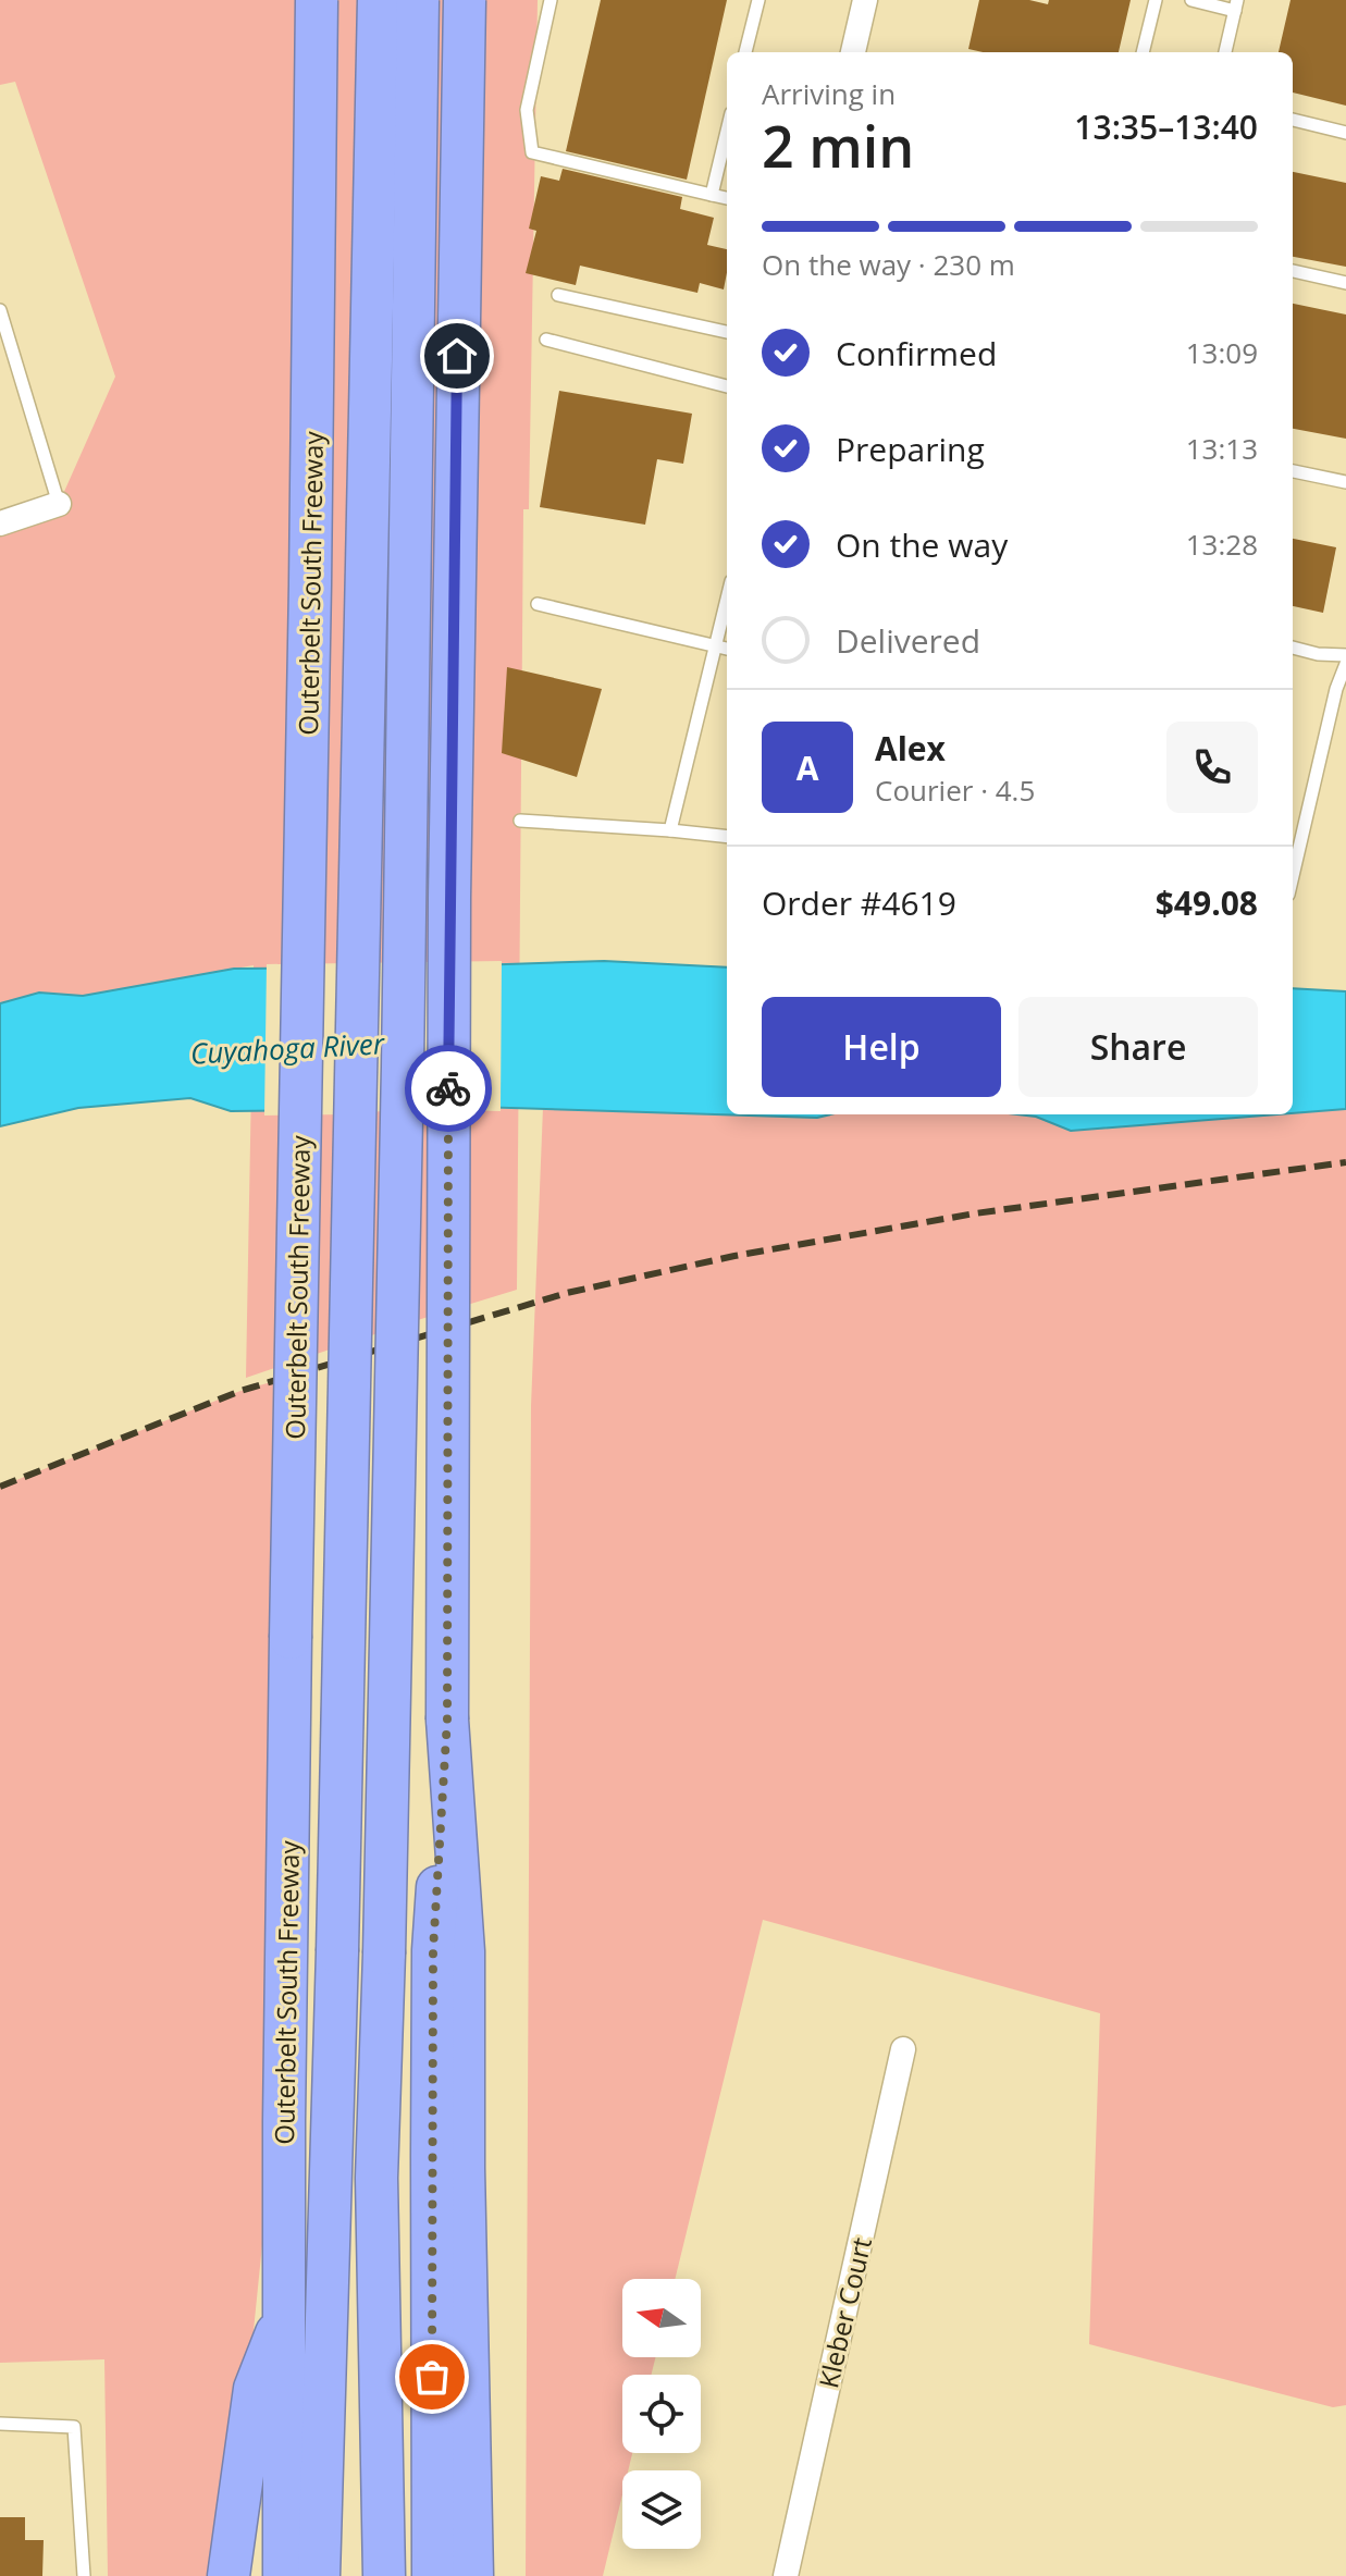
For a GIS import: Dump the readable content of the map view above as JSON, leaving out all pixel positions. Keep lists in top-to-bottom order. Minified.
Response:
{"streets":{"highway":["Outerbelt South Freeway"],"street":["Kleber Court"]},"water":["Cuyahoga River"],"north":"left","page":{"heading":["2 min","Arriving in","13:35–13:40"],"panel":["Alex","Courier · 4.5","Order #4619","$49.08"],"bar":"On the way · 230 m","list":[["Confirmed","13:09"],["Preparing","13:13"],["On the way","13:28"],"Delivered"],"round":"A","buttons":["Help","Share"]}}
